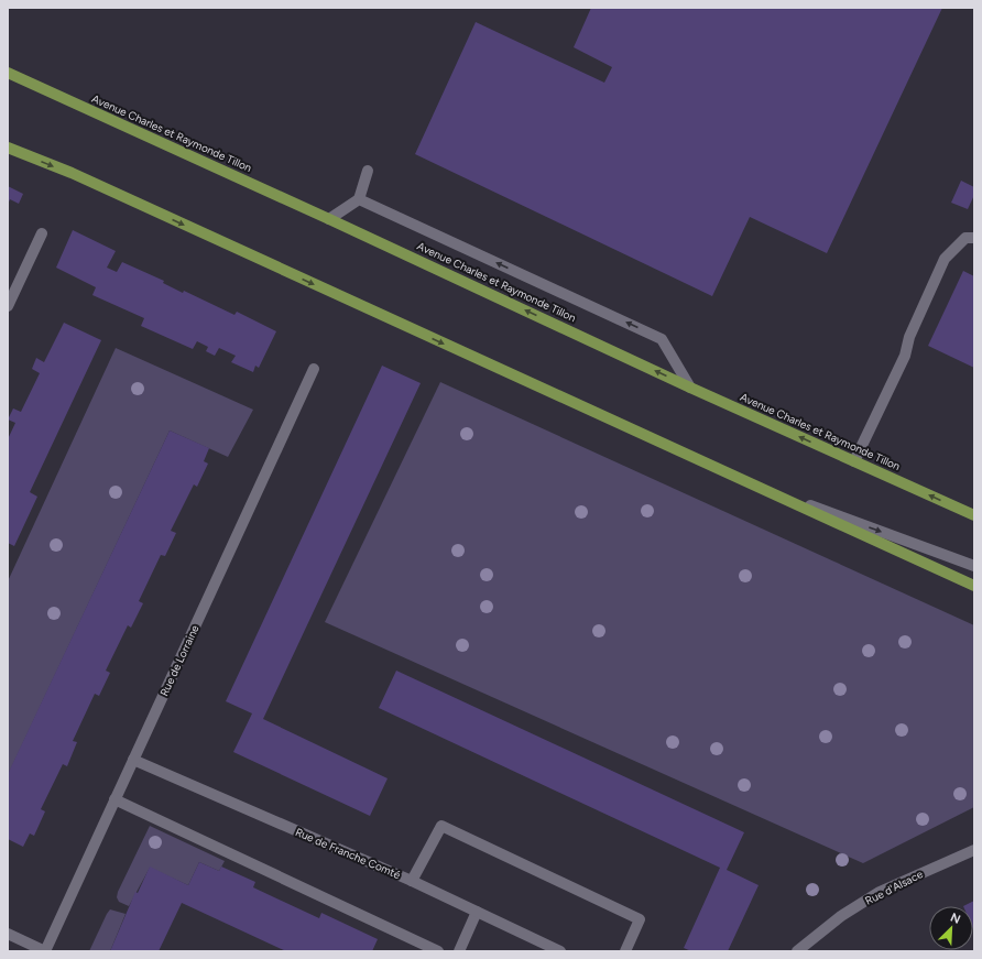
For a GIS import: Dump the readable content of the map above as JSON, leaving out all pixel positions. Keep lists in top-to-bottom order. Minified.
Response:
{"streets":{"main road":["Avenue Charles et Raymonde Tillon"],"street":["Rue de Lorraine","Rue de Franche Comté","Rue d'Alsace"]},"crossings":[["Rue de Lorraine","Rue de Franche Comté"]],"north":"top right"}
